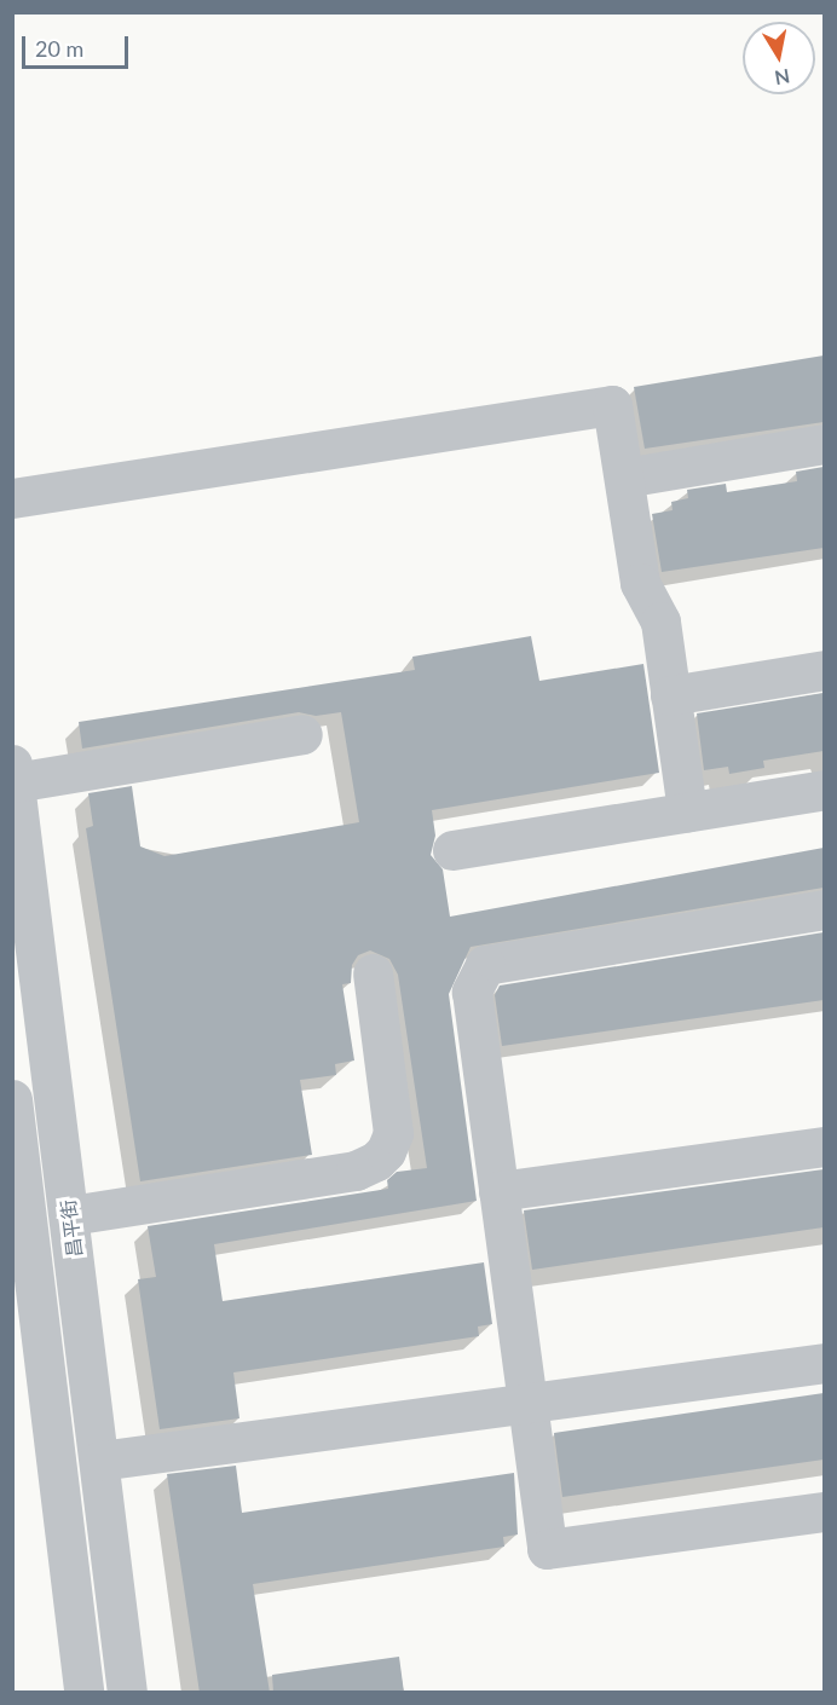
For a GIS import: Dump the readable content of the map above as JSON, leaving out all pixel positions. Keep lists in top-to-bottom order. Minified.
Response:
{"streets":{"street":["昌平街"]},"scale_bar":"20 m","north":"bottom"}
